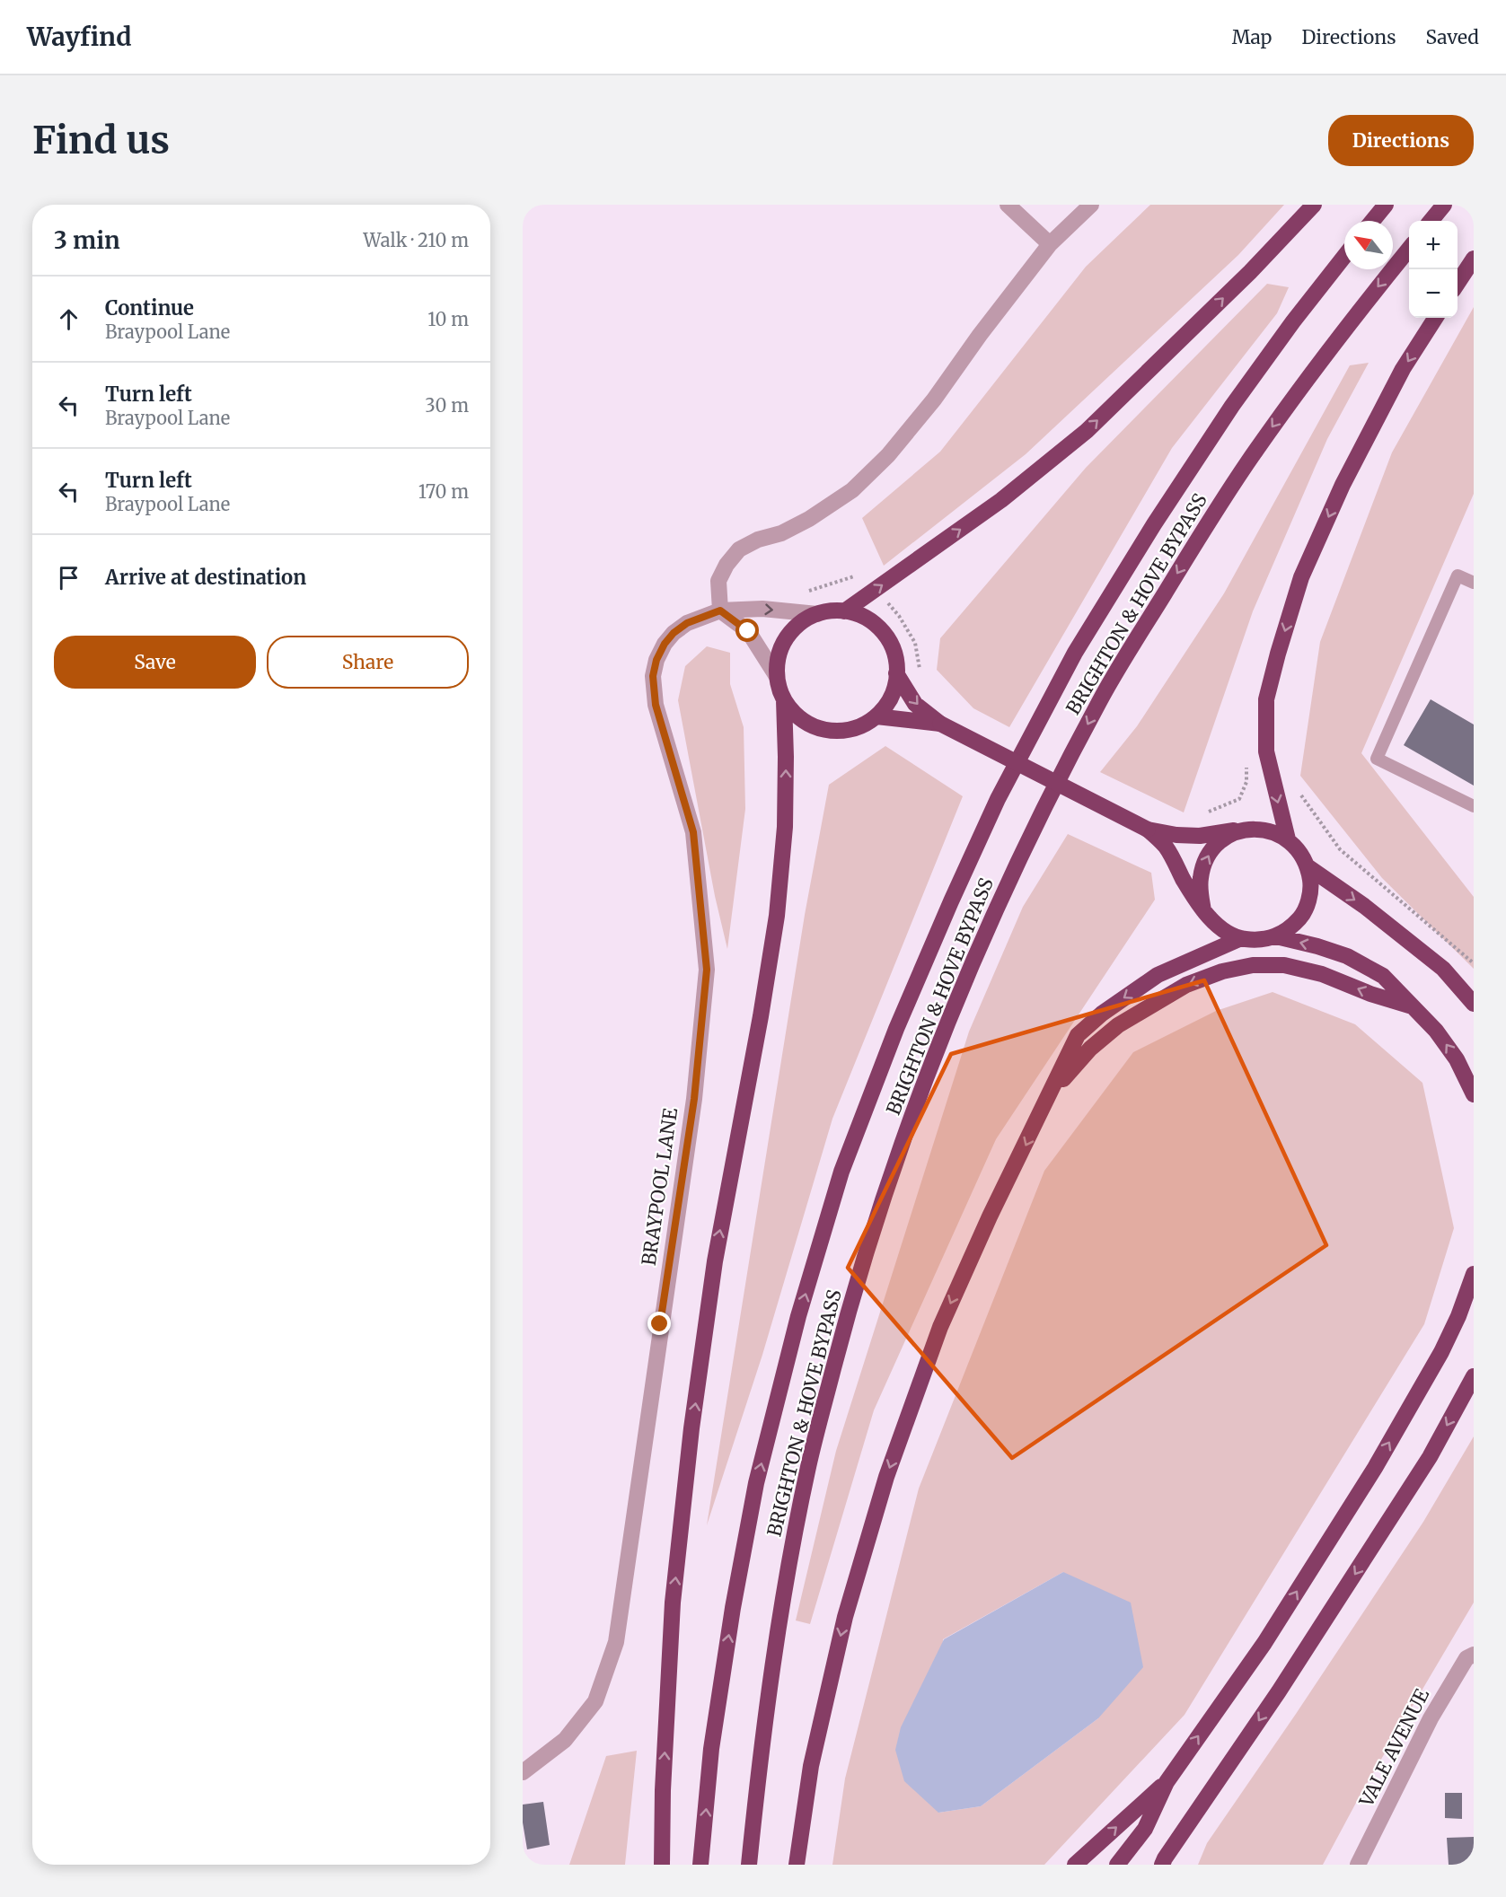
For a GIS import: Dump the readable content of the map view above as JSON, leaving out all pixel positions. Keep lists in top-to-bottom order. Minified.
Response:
{"streets":{"highway":["BRIGHTON & HOVE BYPASS"],"street":["BRAYPOOL LANE","VALE AVENUE"]},"north":"top left","page":{"header":"Wayfind","nav":["Map","Directions","Saved"],"buttons":["Directions",["Save","Share"]],"title":"Find us","heading":["3 min","Walk · 210 m"],"map_buttons":["+","−"],"list":[["Continue","Braypool Lane","10 m"],["Turn left","Braypool Lane","30 m"],["Turn left","Braypool Lane","170 m"],"Arrive at destination"]}}
